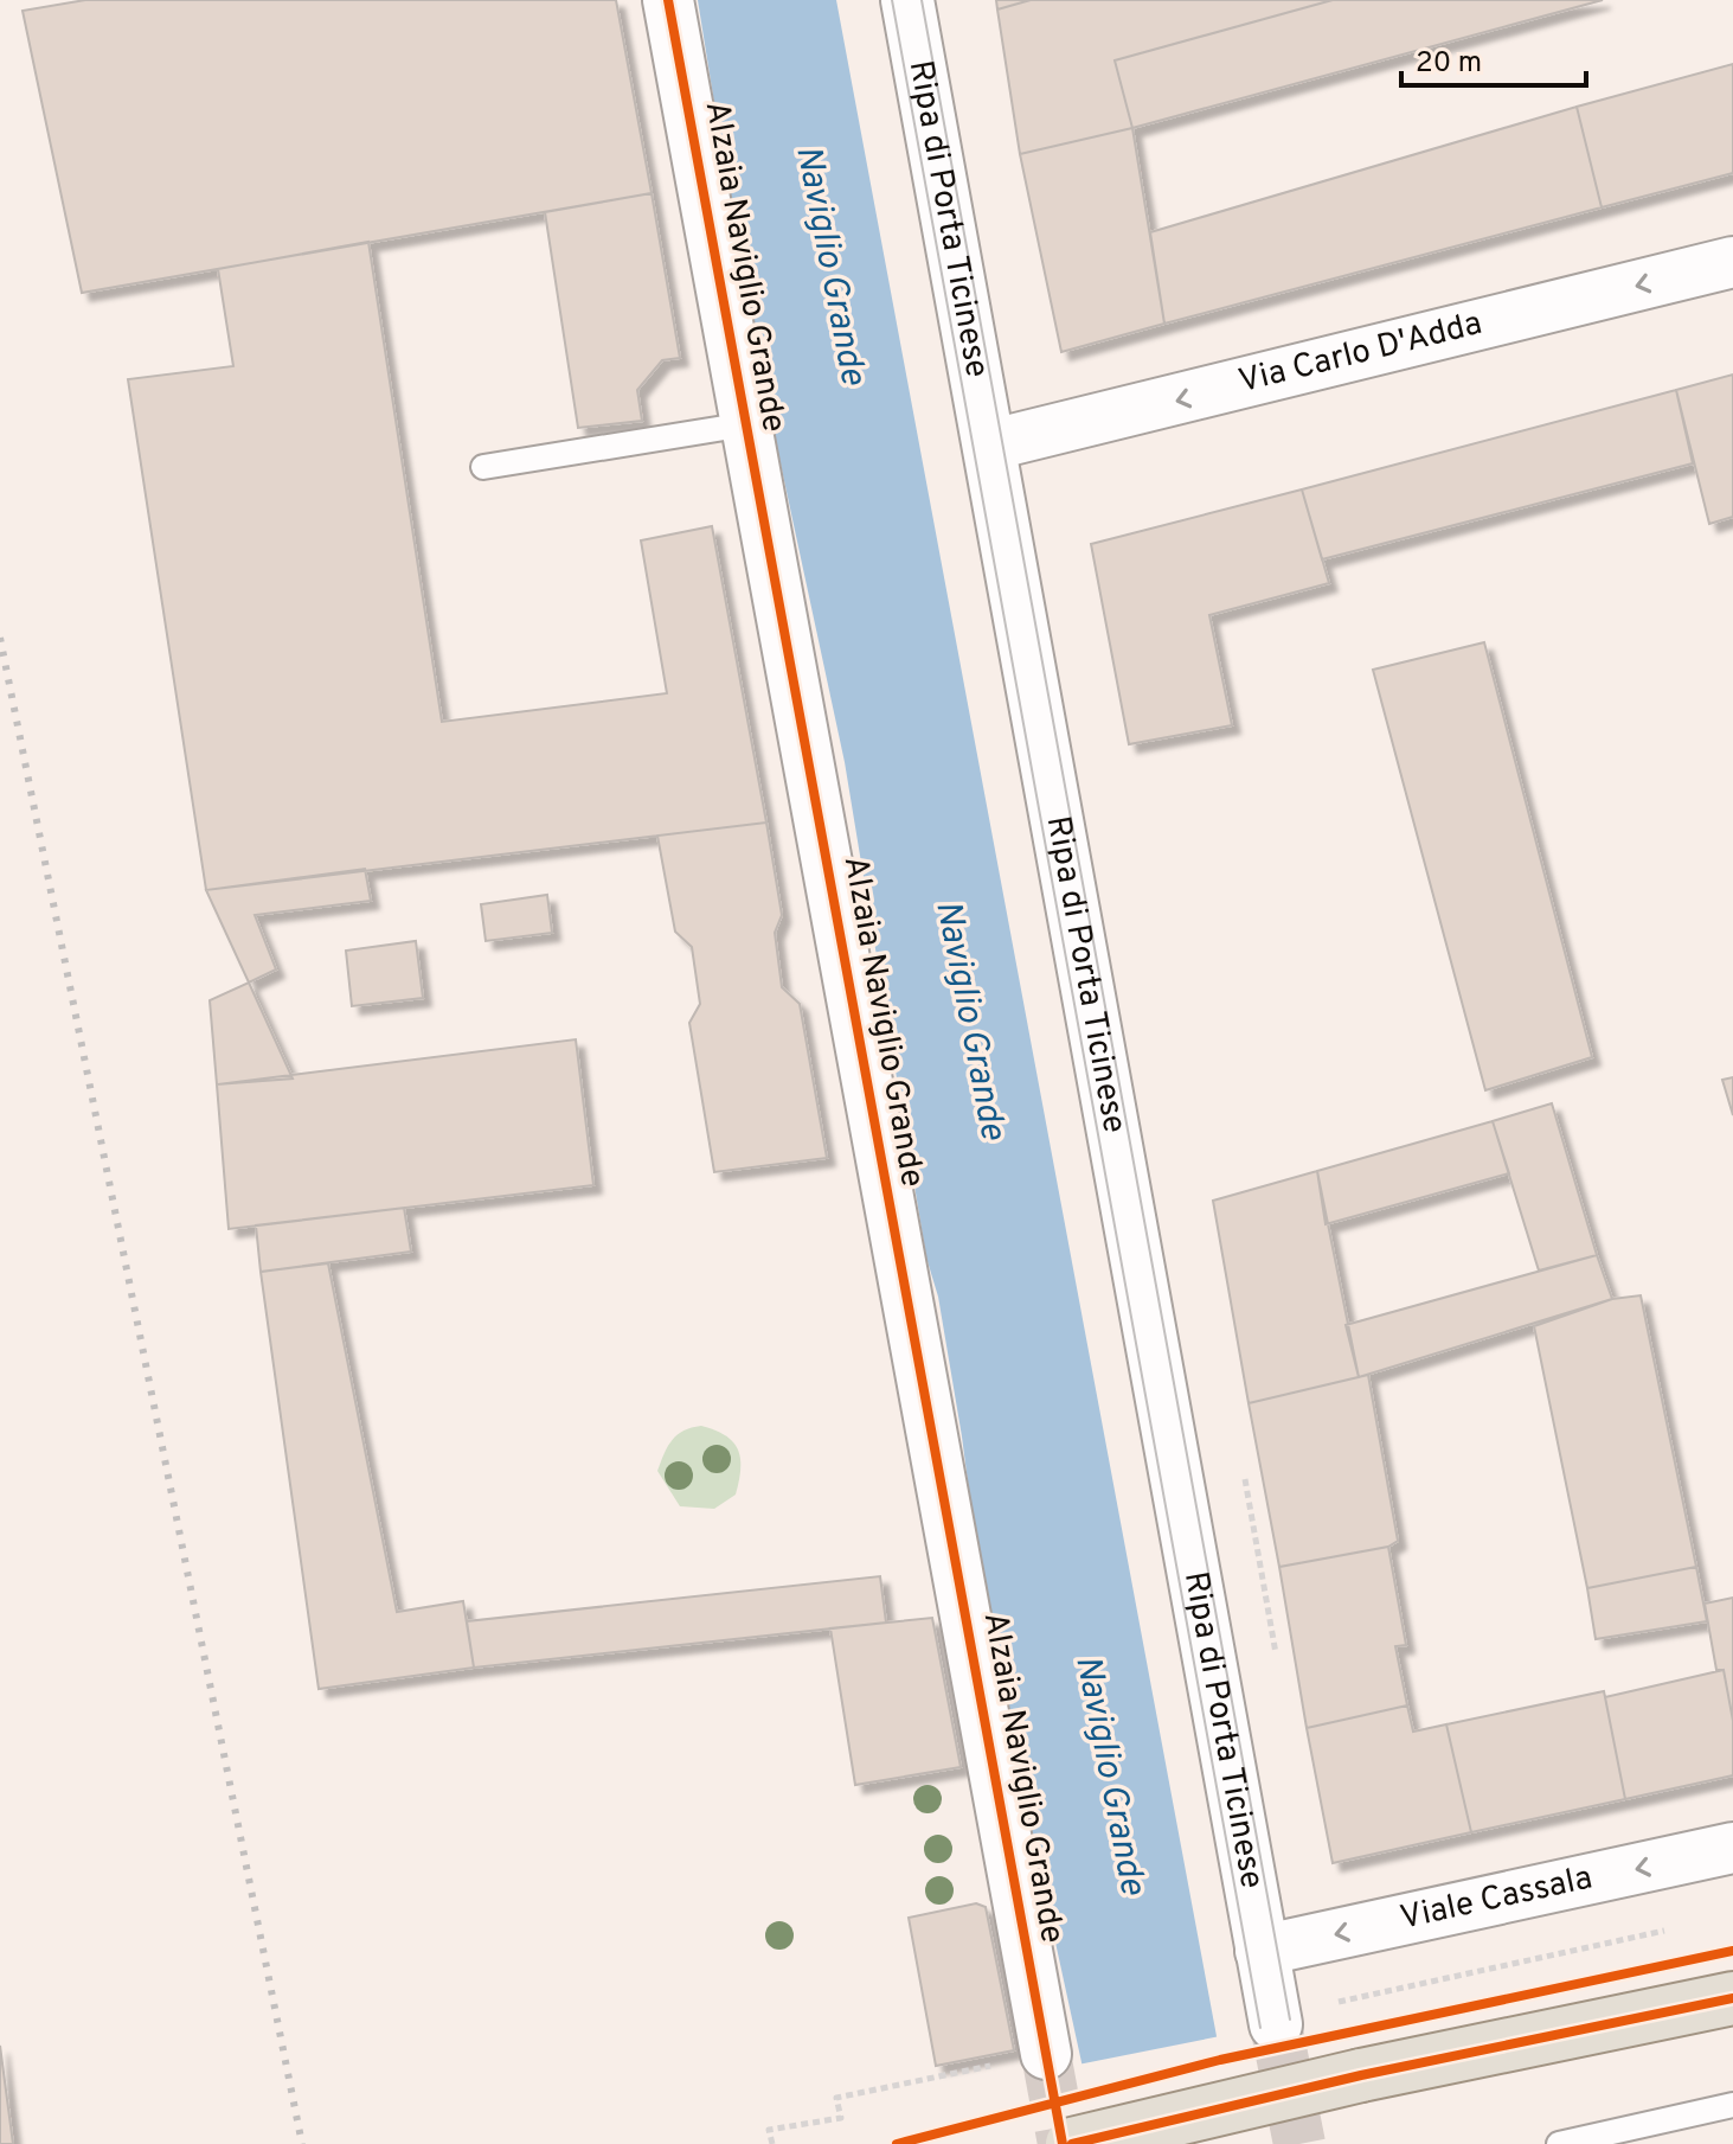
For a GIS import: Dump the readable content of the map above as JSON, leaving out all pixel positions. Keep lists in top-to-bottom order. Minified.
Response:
{"streets":{"street":["Ripa di Porta Ticinese","Alzaia Naviglio Grande","Via Carlo D'Adda","Viale Cassala"]},"crossings":[["Ripa di Porta Ticinese","Via Carlo D'Adda"],["Ripa di Porta Ticinese","Viale Cassala"]],"one_way":["Via Carlo D'Adda","Viale Cassala"],"water":["Naviglio Grande"],"scale_bar":"20 m"}
